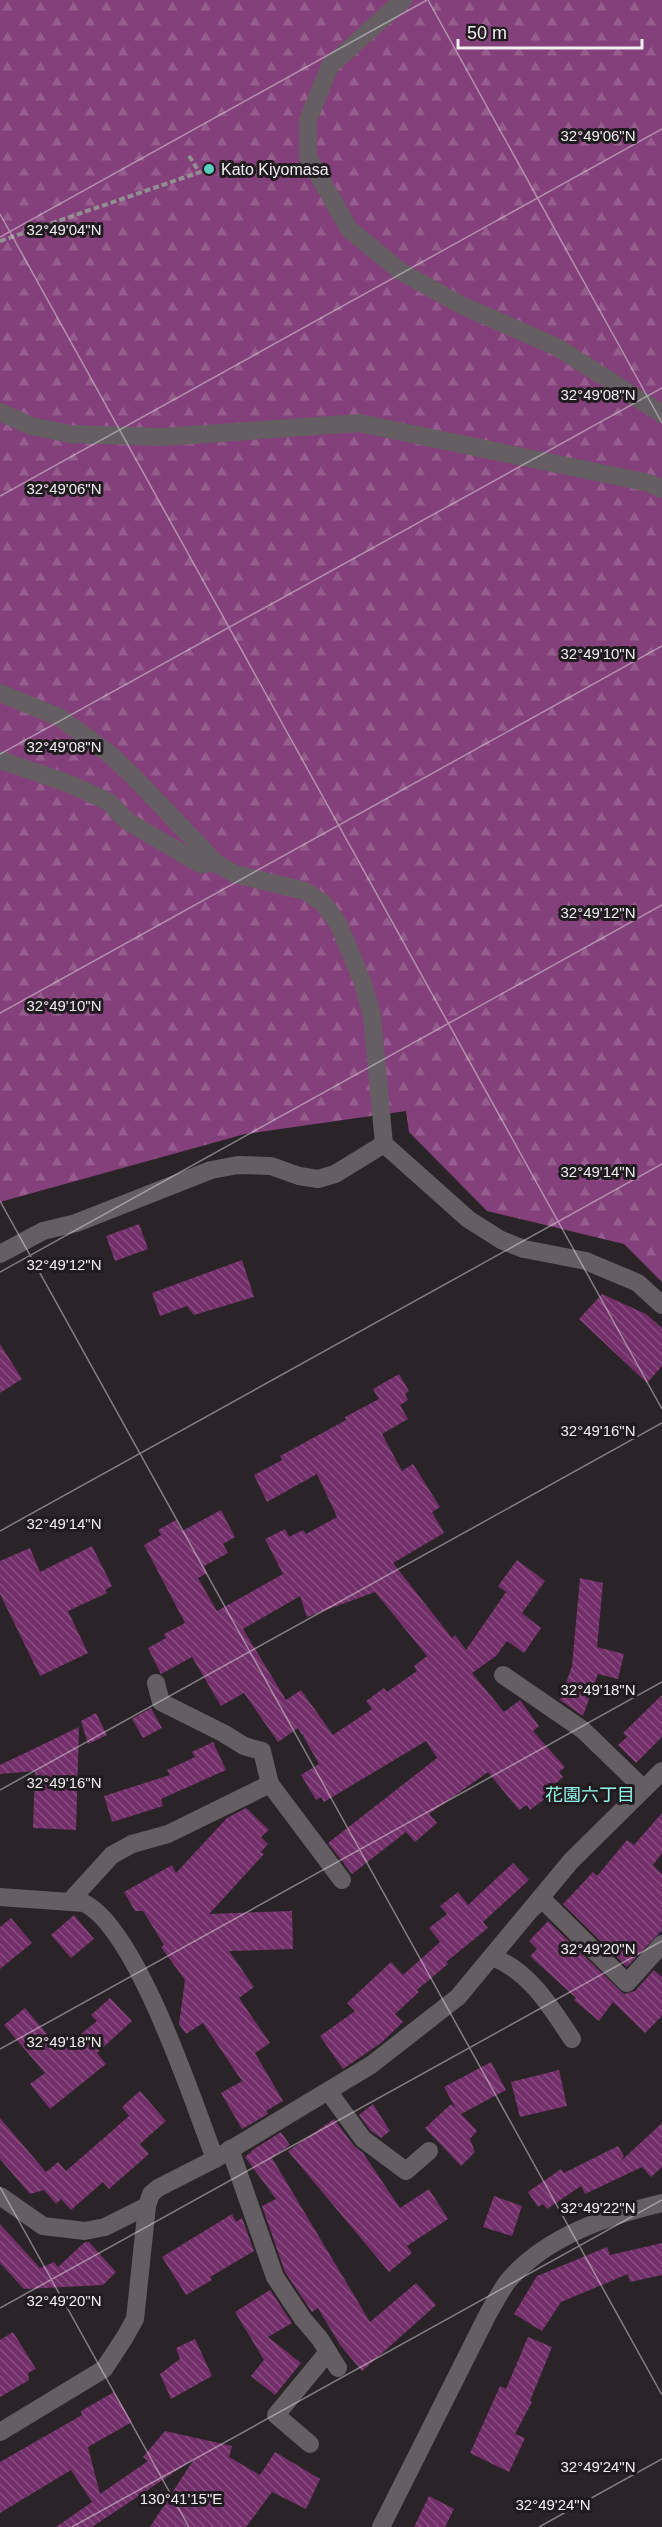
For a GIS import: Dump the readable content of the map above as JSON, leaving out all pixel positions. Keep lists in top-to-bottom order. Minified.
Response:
{"districts":["花園六丁目"],"places":["Kato Kiyomasa"],"scale_bar":"50 m","coordinates":["32°49'06\"N","32°49'04\"N","32°49'08\"N","32°49'10\"N","32°49'12\"N","32°49'14\"N","32°49'16\"N","32°49'18\"N","32°49'20\"N","32°49'22\"N","32°49'24\"N","130°41'15\"E"]}
